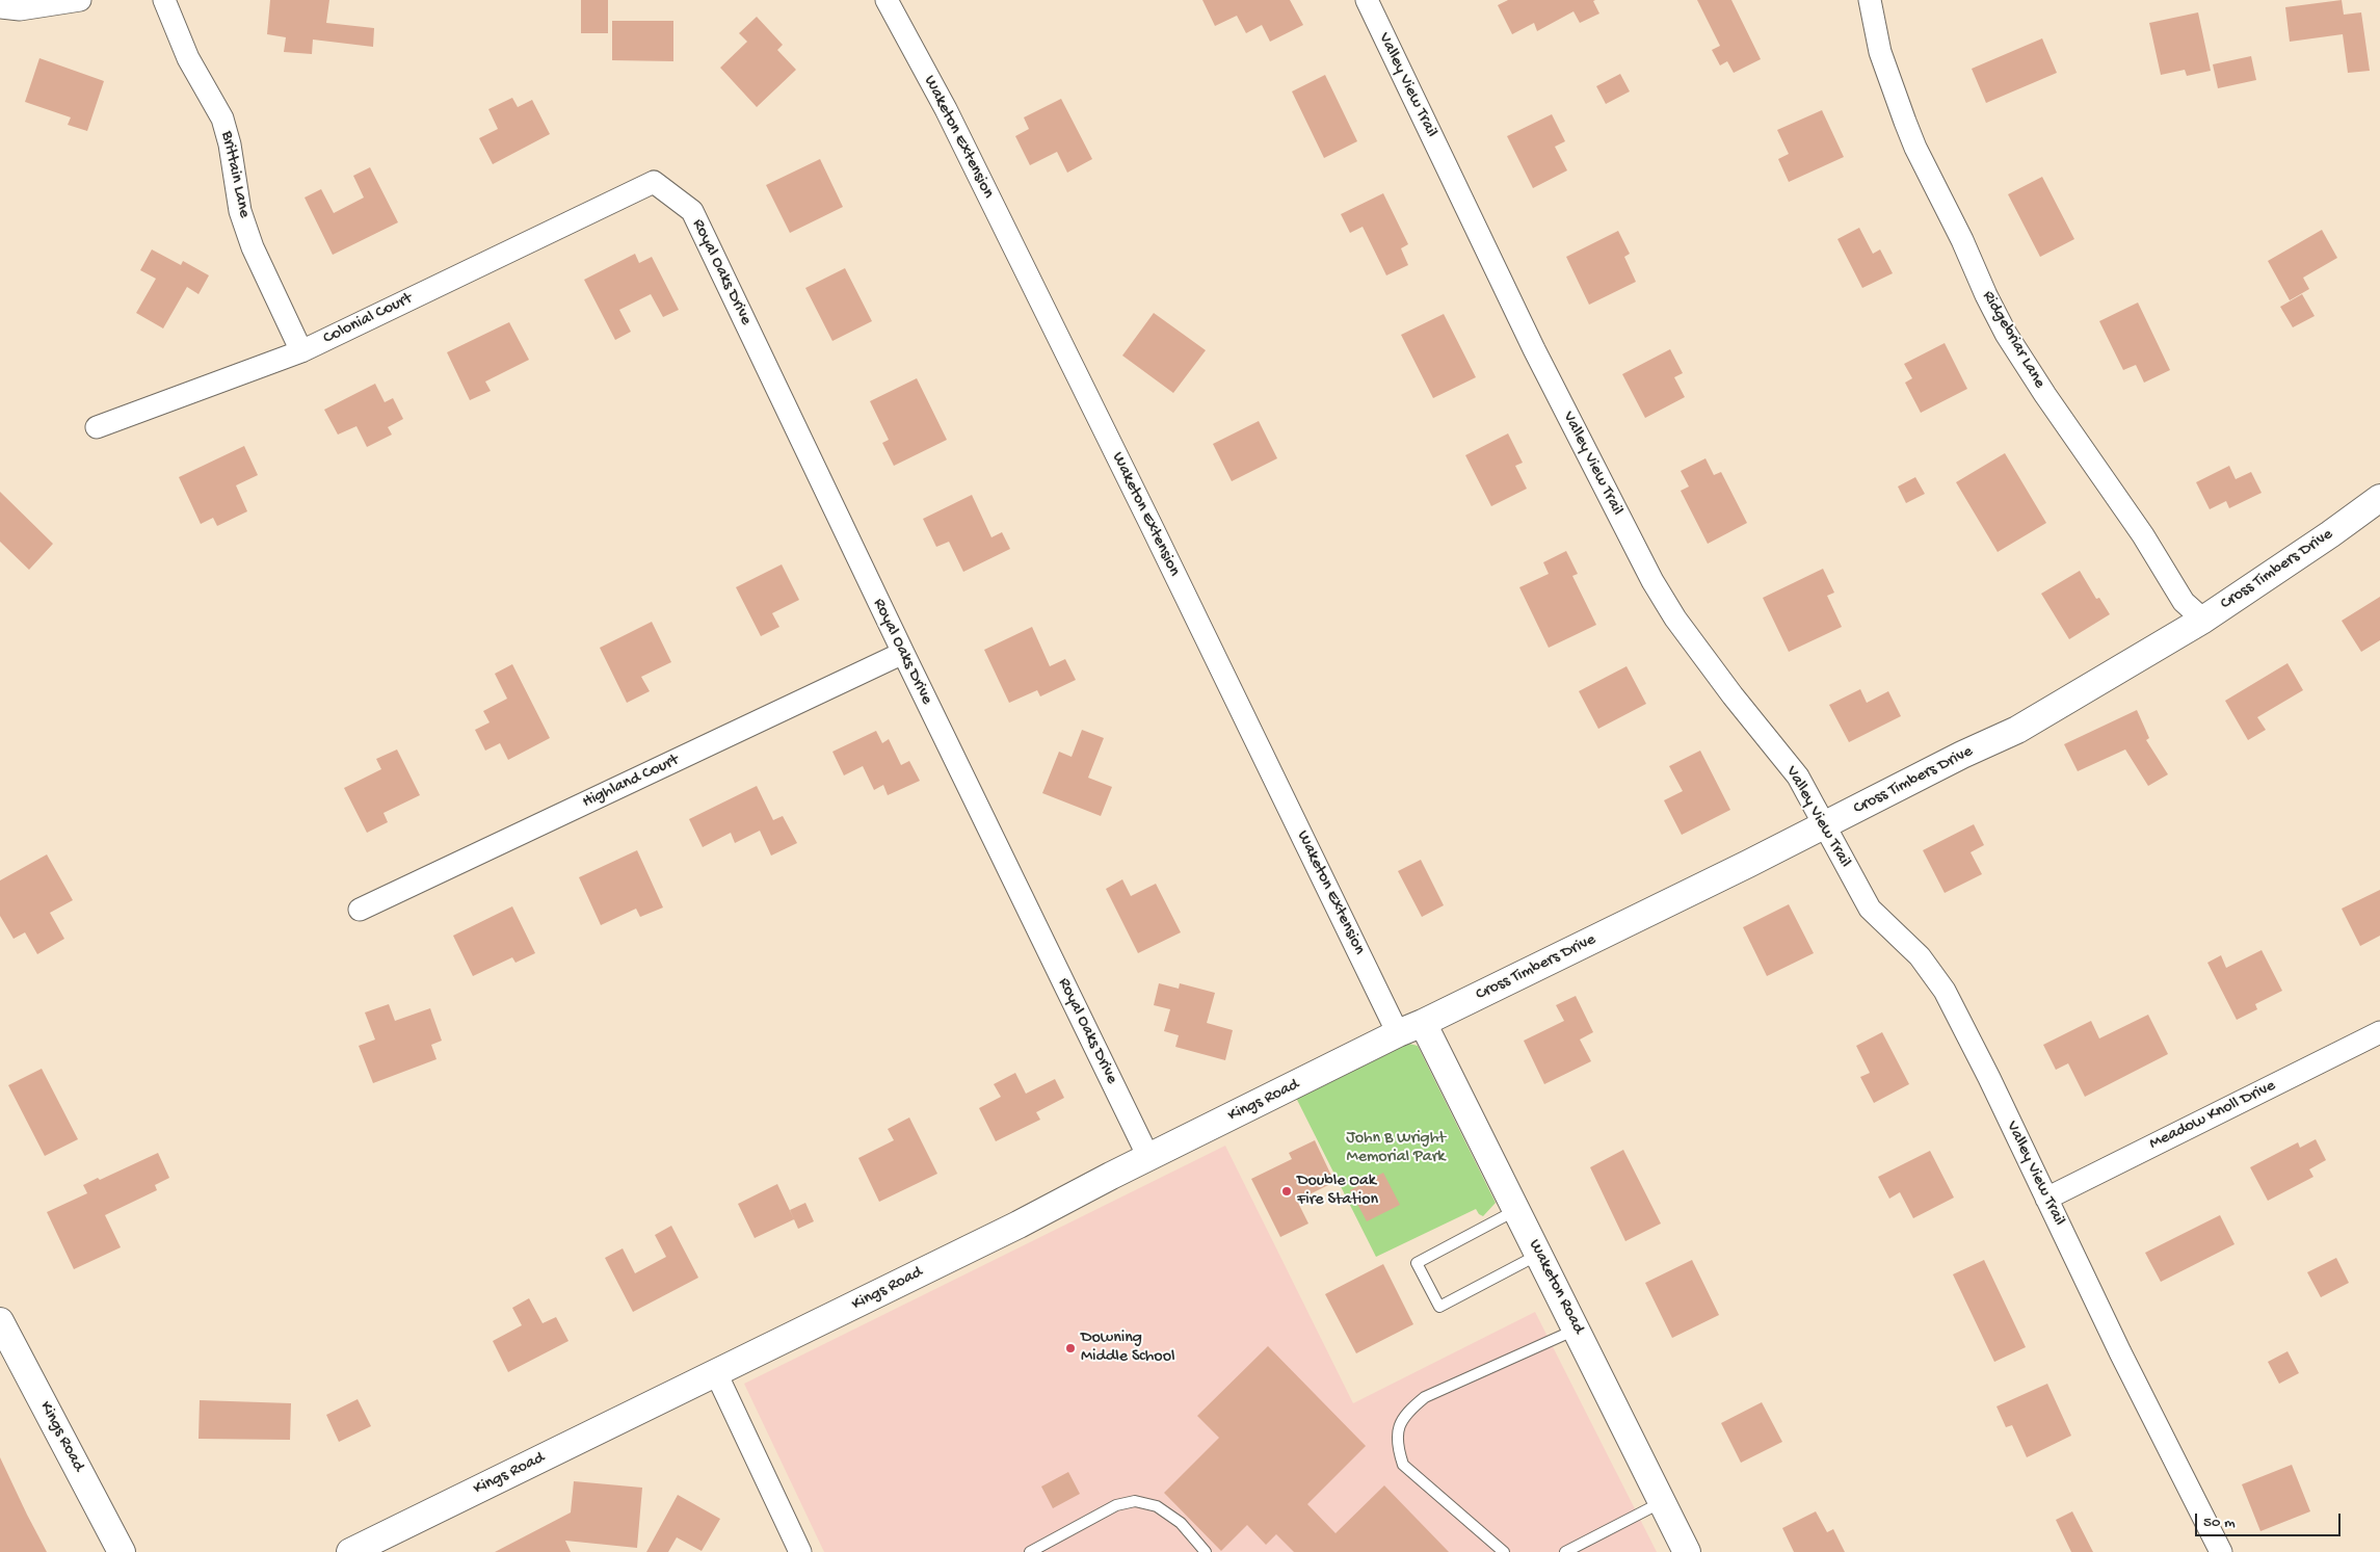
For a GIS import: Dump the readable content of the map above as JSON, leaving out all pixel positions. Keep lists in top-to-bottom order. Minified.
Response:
{"streets":{"street":["Valley View Trail","Waketon Extension","Brittain Lane","Royal Oaks Drive","Colonial Court","Ridgebriar Lane","Cross Timbers Drive","Highland Court","Kings Road","Meadow Knoll Drive","Waketon Road"]},"crossings":[["Valley View Trail","Cross Timbers Drive"],["Valley View Trail","Meadow Knoll Drive"],["Waketon Extension","Kings Road"],["Brittain Lane","Colonial Court"],["Royal Oaks Drive","Colonial Court"],["Royal Oaks Drive","Highland Court"],["Royal Oaks Drive","Kings Road"],["Ridgebriar Lane","Cross Timbers Drive"],["Cross Timbers Drive","Kings Road"],["Cross Timbers Drive","Waketon Road"],["Kings Road","Waketon Road"]],"parks":["John B Wright Memorial Park"],"places":["Double Oak Fire Station","Downing Middle School"],"scale_bar":"50 m"}
